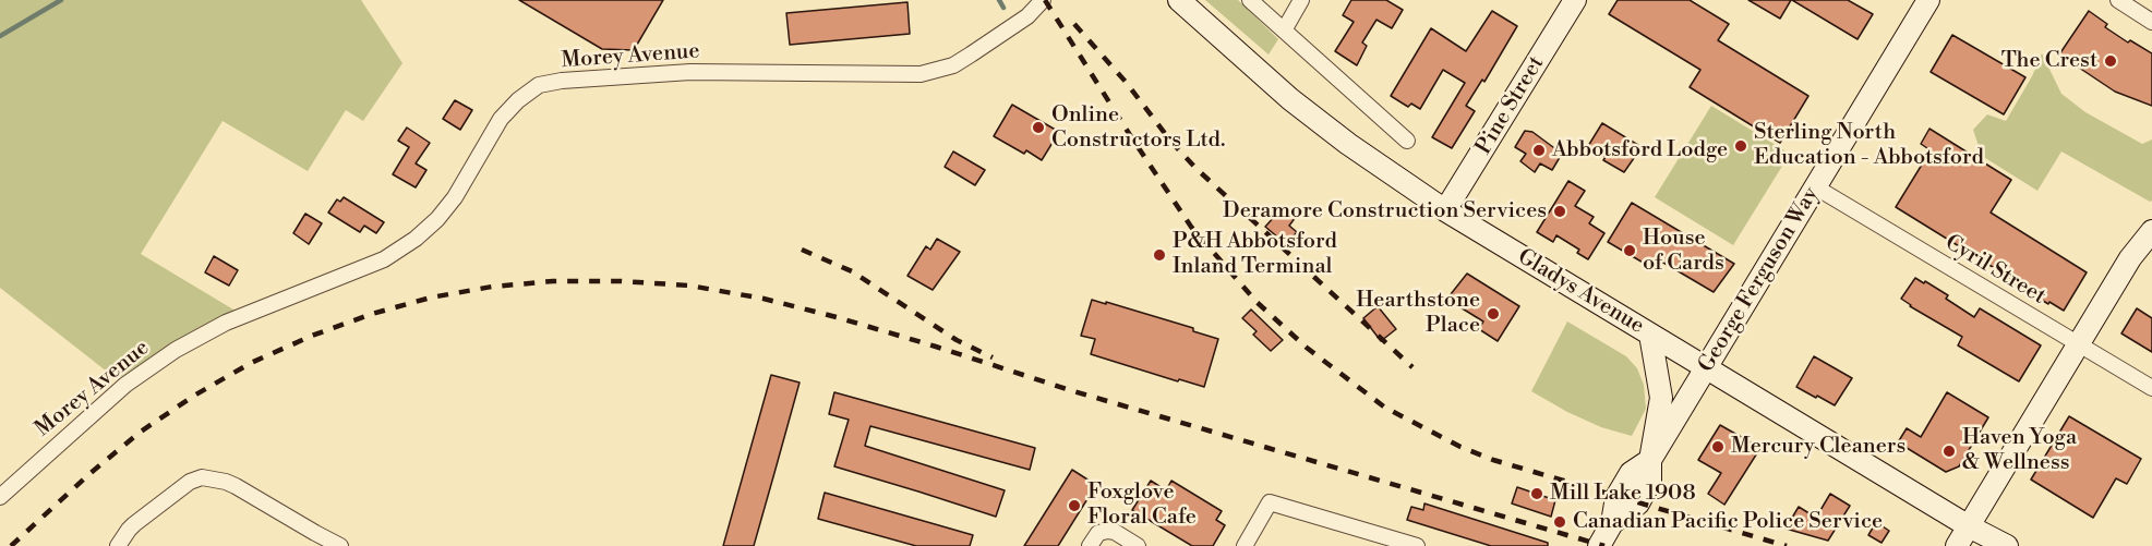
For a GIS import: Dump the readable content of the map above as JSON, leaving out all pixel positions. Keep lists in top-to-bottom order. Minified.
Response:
{"streets":{"main road":["Pine Street","George Ferguson Way","Gladys Avenue"],"street":["Morey Avenue","Cyril Street"]},"crossings":[["Pine Street","Gladys Avenue"],["Cyril Street","George Ferguson Way"],["George Ferguson Way","Gladys Avenue"]],"places":["The Crest","Online Constructors Ltd.","Sterling North Education - Abbotsford","Abbotsford Lodge","Deramore Construction Services","House of Cards","P&H Abbotsford Inland Terminal","Hearthstone Place","Mercury Cleaners","Haven Yoga & Wellness","Mill Lake 1908","Foxglove Floral Cafe","Canadian Pacific Police Service"]}
